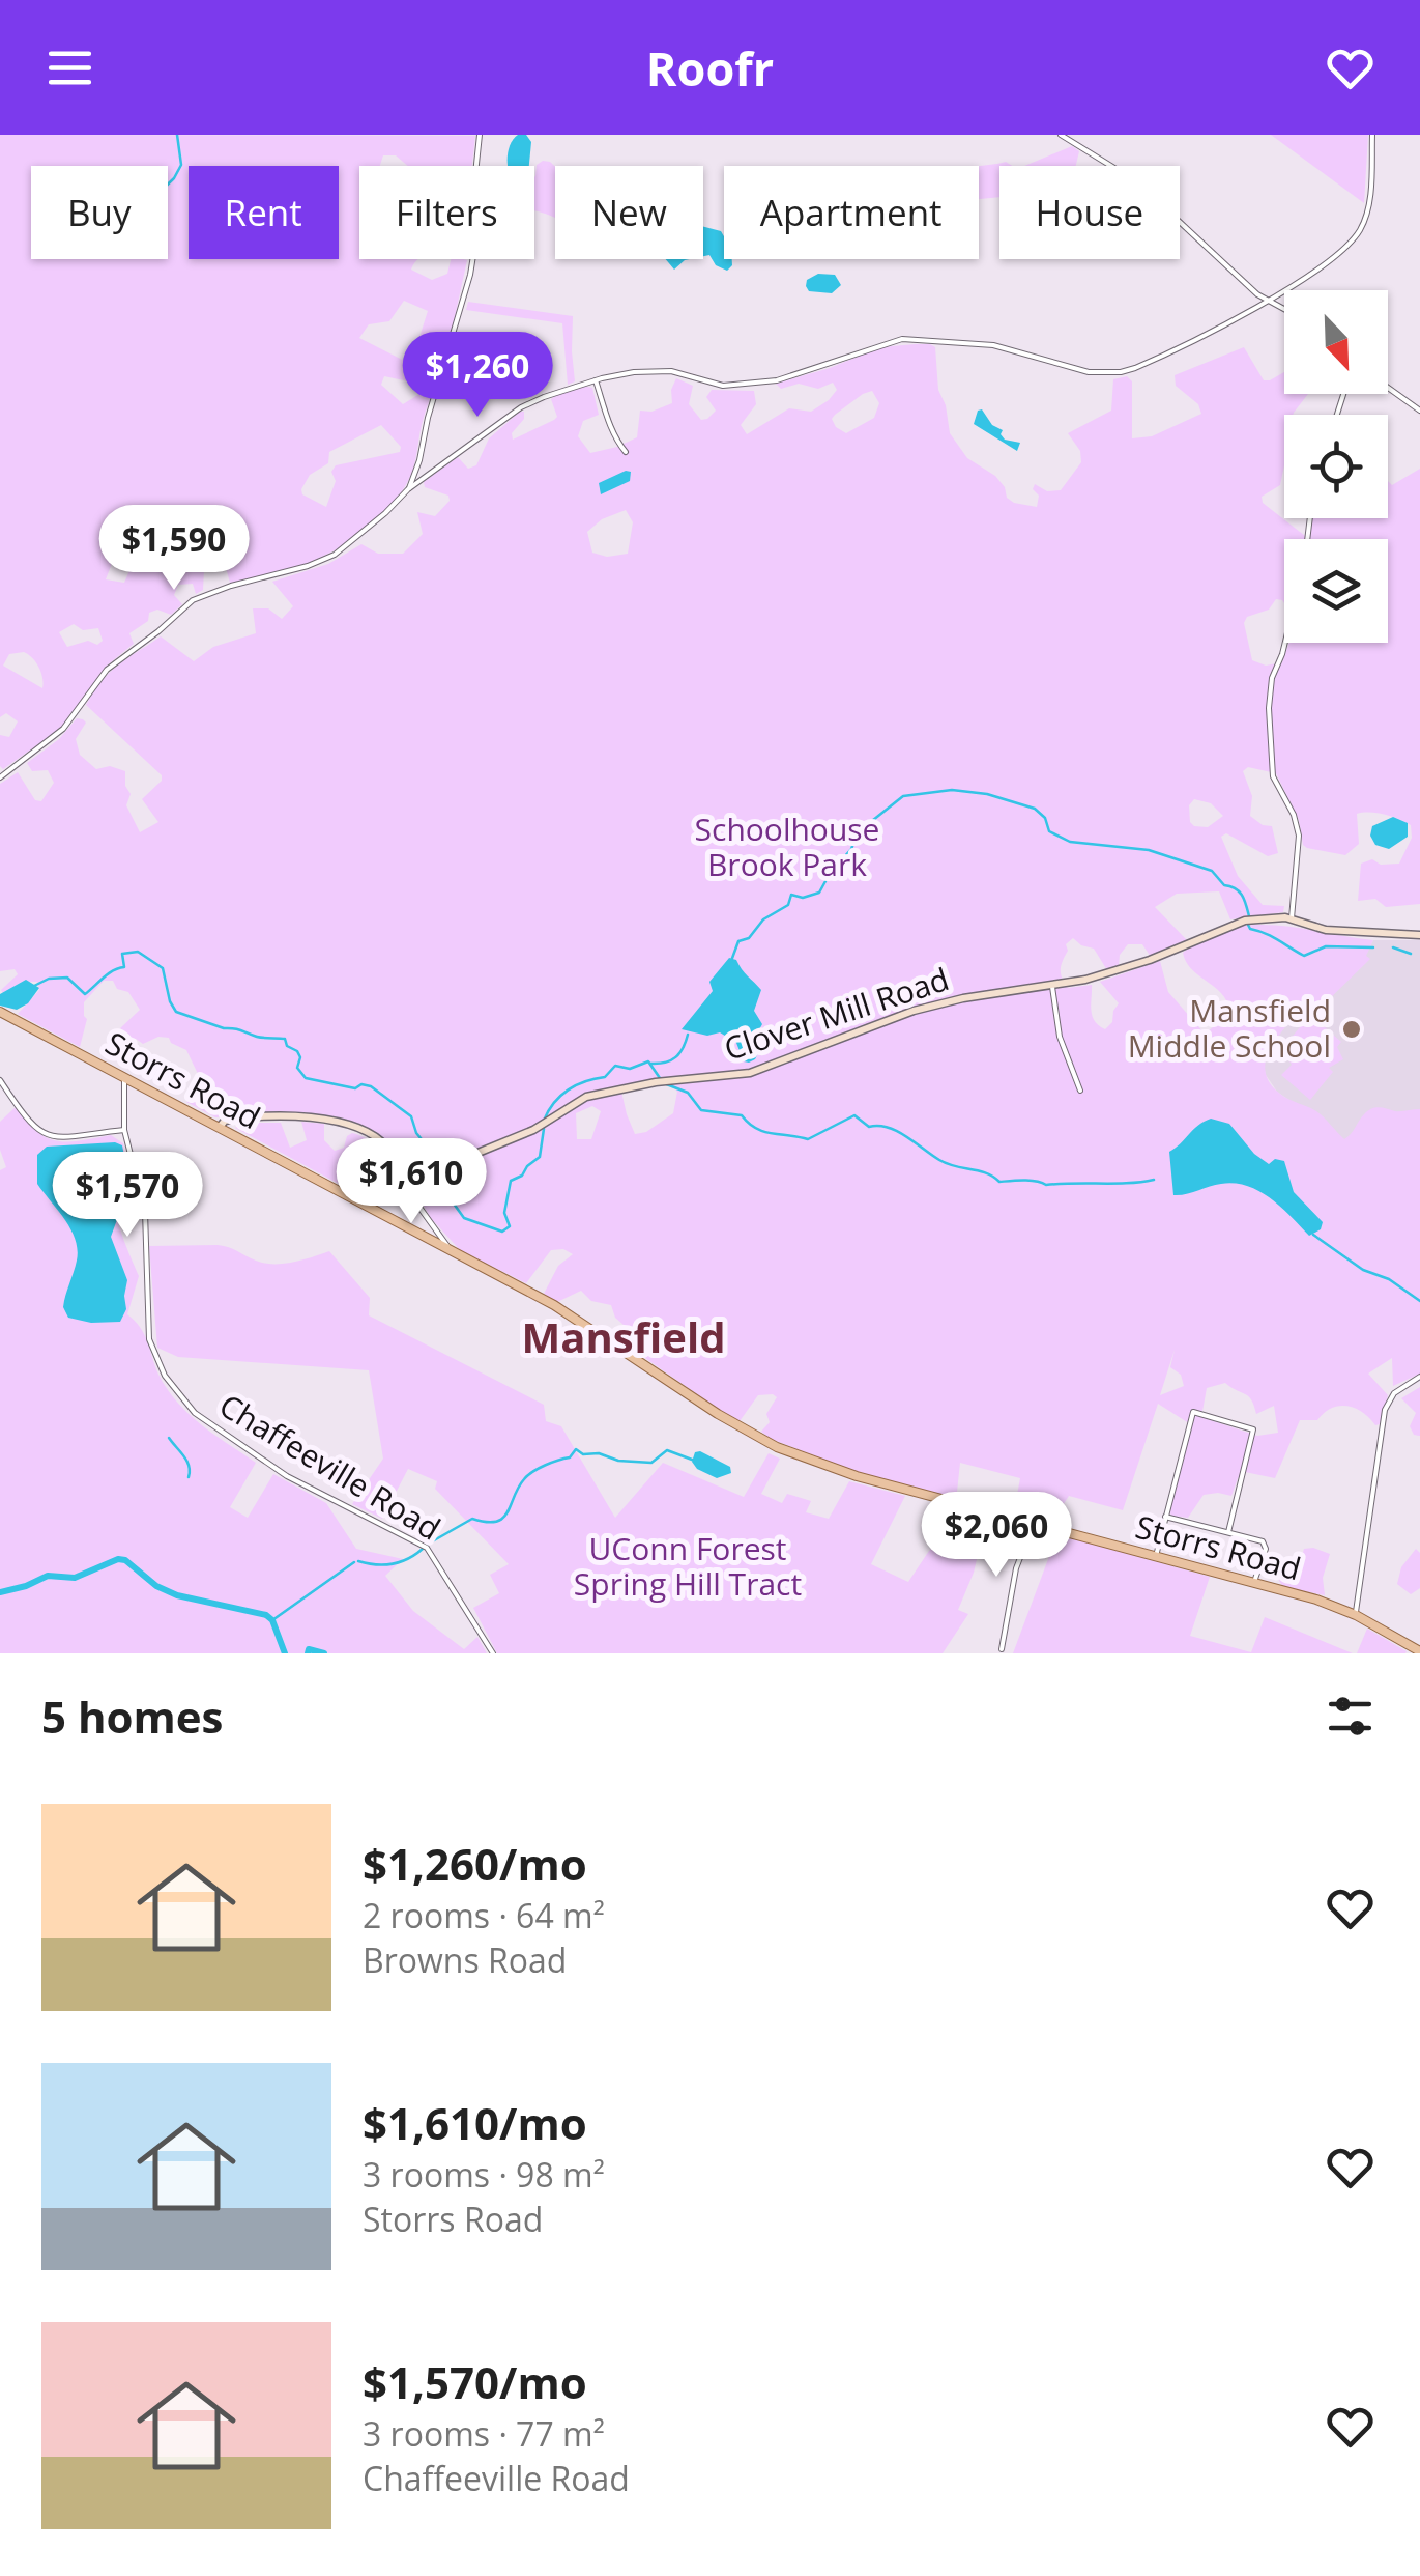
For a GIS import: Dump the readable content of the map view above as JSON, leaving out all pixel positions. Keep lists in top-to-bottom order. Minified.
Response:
{"streets":{"main road":["Storrs Road"],"street":["Clover Mill Road","Chaffeeville Road"]},"crossings":[["Storrs Road","Chaffeeville Road"]],"districts":["Mansfield"],"parks":["Schoolhouse Brook Park","UConn Forest Spring Hill Tract"],"places":["Mansfield Middle School"],"north":"bottom right","page":{"header":"Roofr","chip":["Buy","Rent","Filters","New","Apartment","House"],"price":["$1,260","$1,590","$1,610","$1,570","$2,060"],"heading":"5 homes","list":[{"name":"$1,260/mo","note":"2 rooms · 64 m² · Browns Road"},{"name":"$1,610/mo","note":"3 rooms · 98 m² · Storrs Road"},{"name":"$1,570/mo","note":"3 rooms · 77 m² · Chaffeeville Road"}]}}
